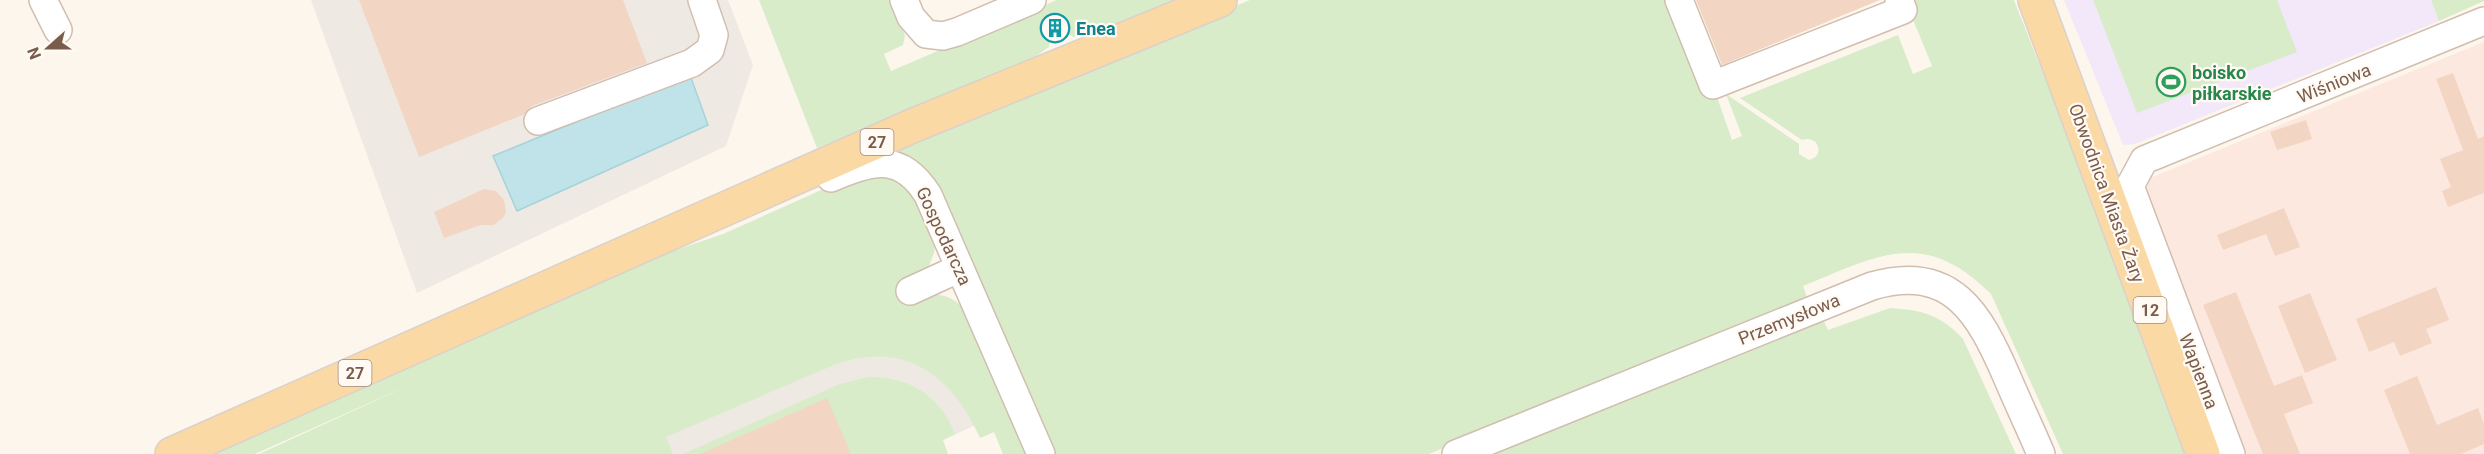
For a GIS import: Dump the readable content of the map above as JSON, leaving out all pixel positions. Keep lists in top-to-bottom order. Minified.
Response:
{"streets":{"main road":["27","Obwodnica Miasta Żary","12"],"street":["Wiśniowa","Gospodarcza","Przemysłowa","Wapienna"]},"crossings":[["Wiśniowa","Wapienna"],["27","Gospodarcza"]],"places":{"building":["Enea"],"sports":["boisko piłkarskie"]},"north":"left"}
